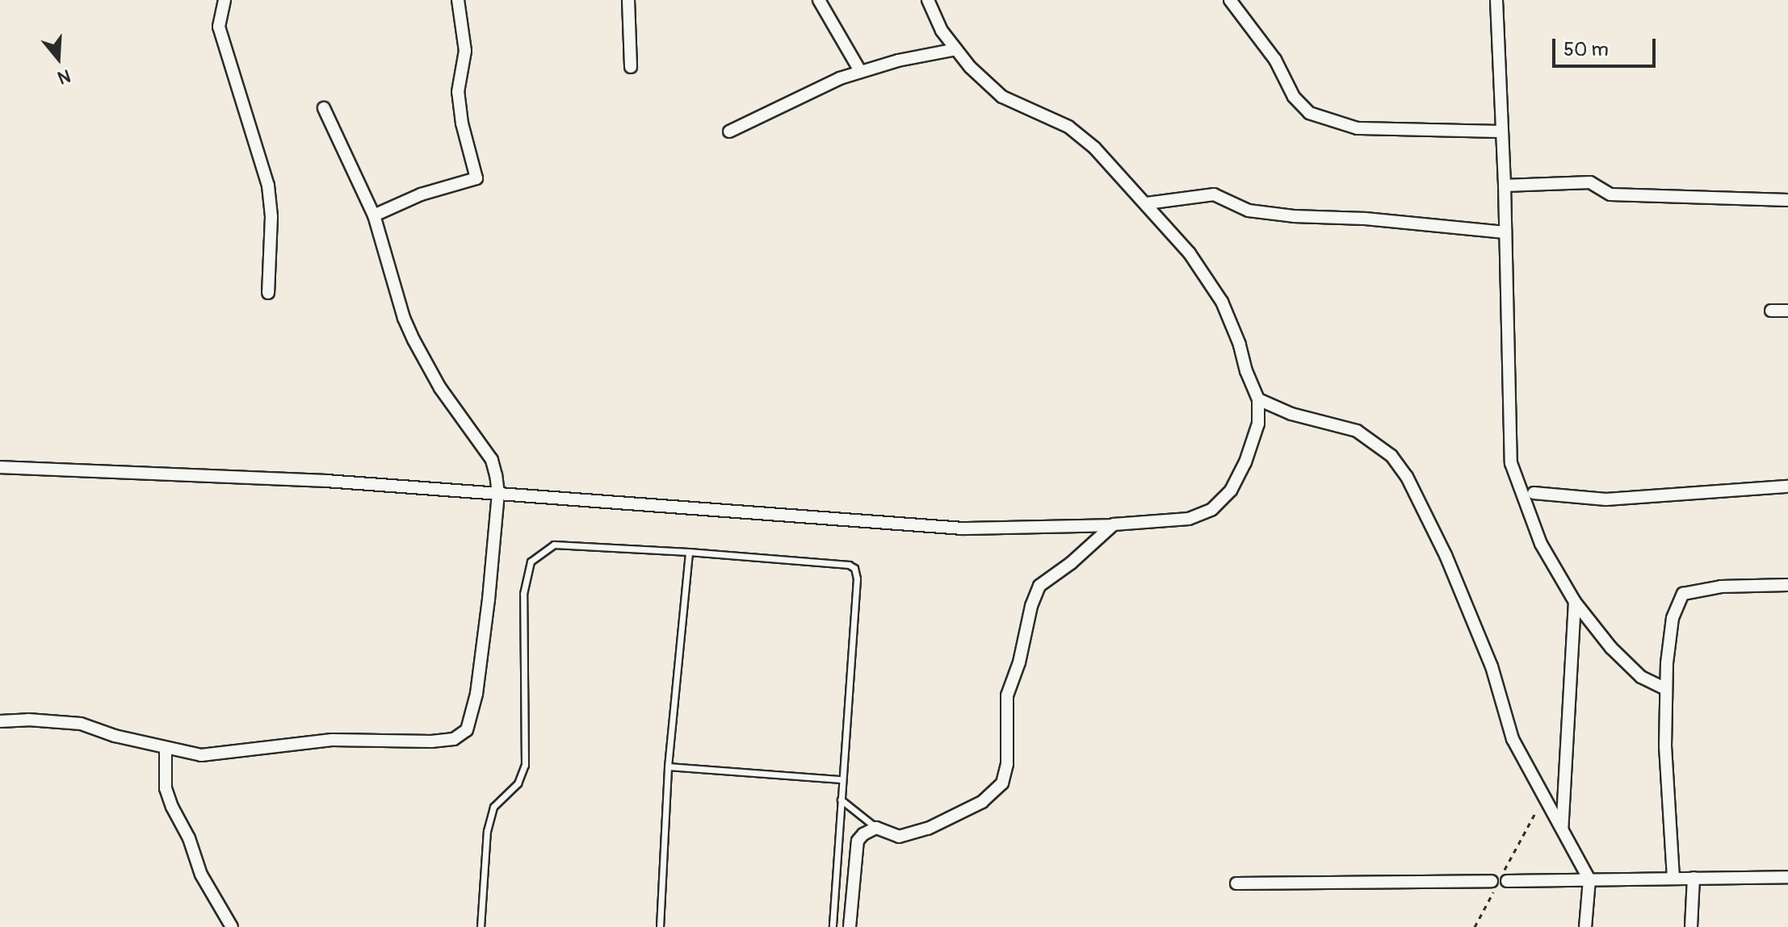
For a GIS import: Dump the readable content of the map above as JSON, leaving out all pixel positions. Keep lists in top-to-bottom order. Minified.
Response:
{"scale_bar":"50 m","north":"bottom"}
